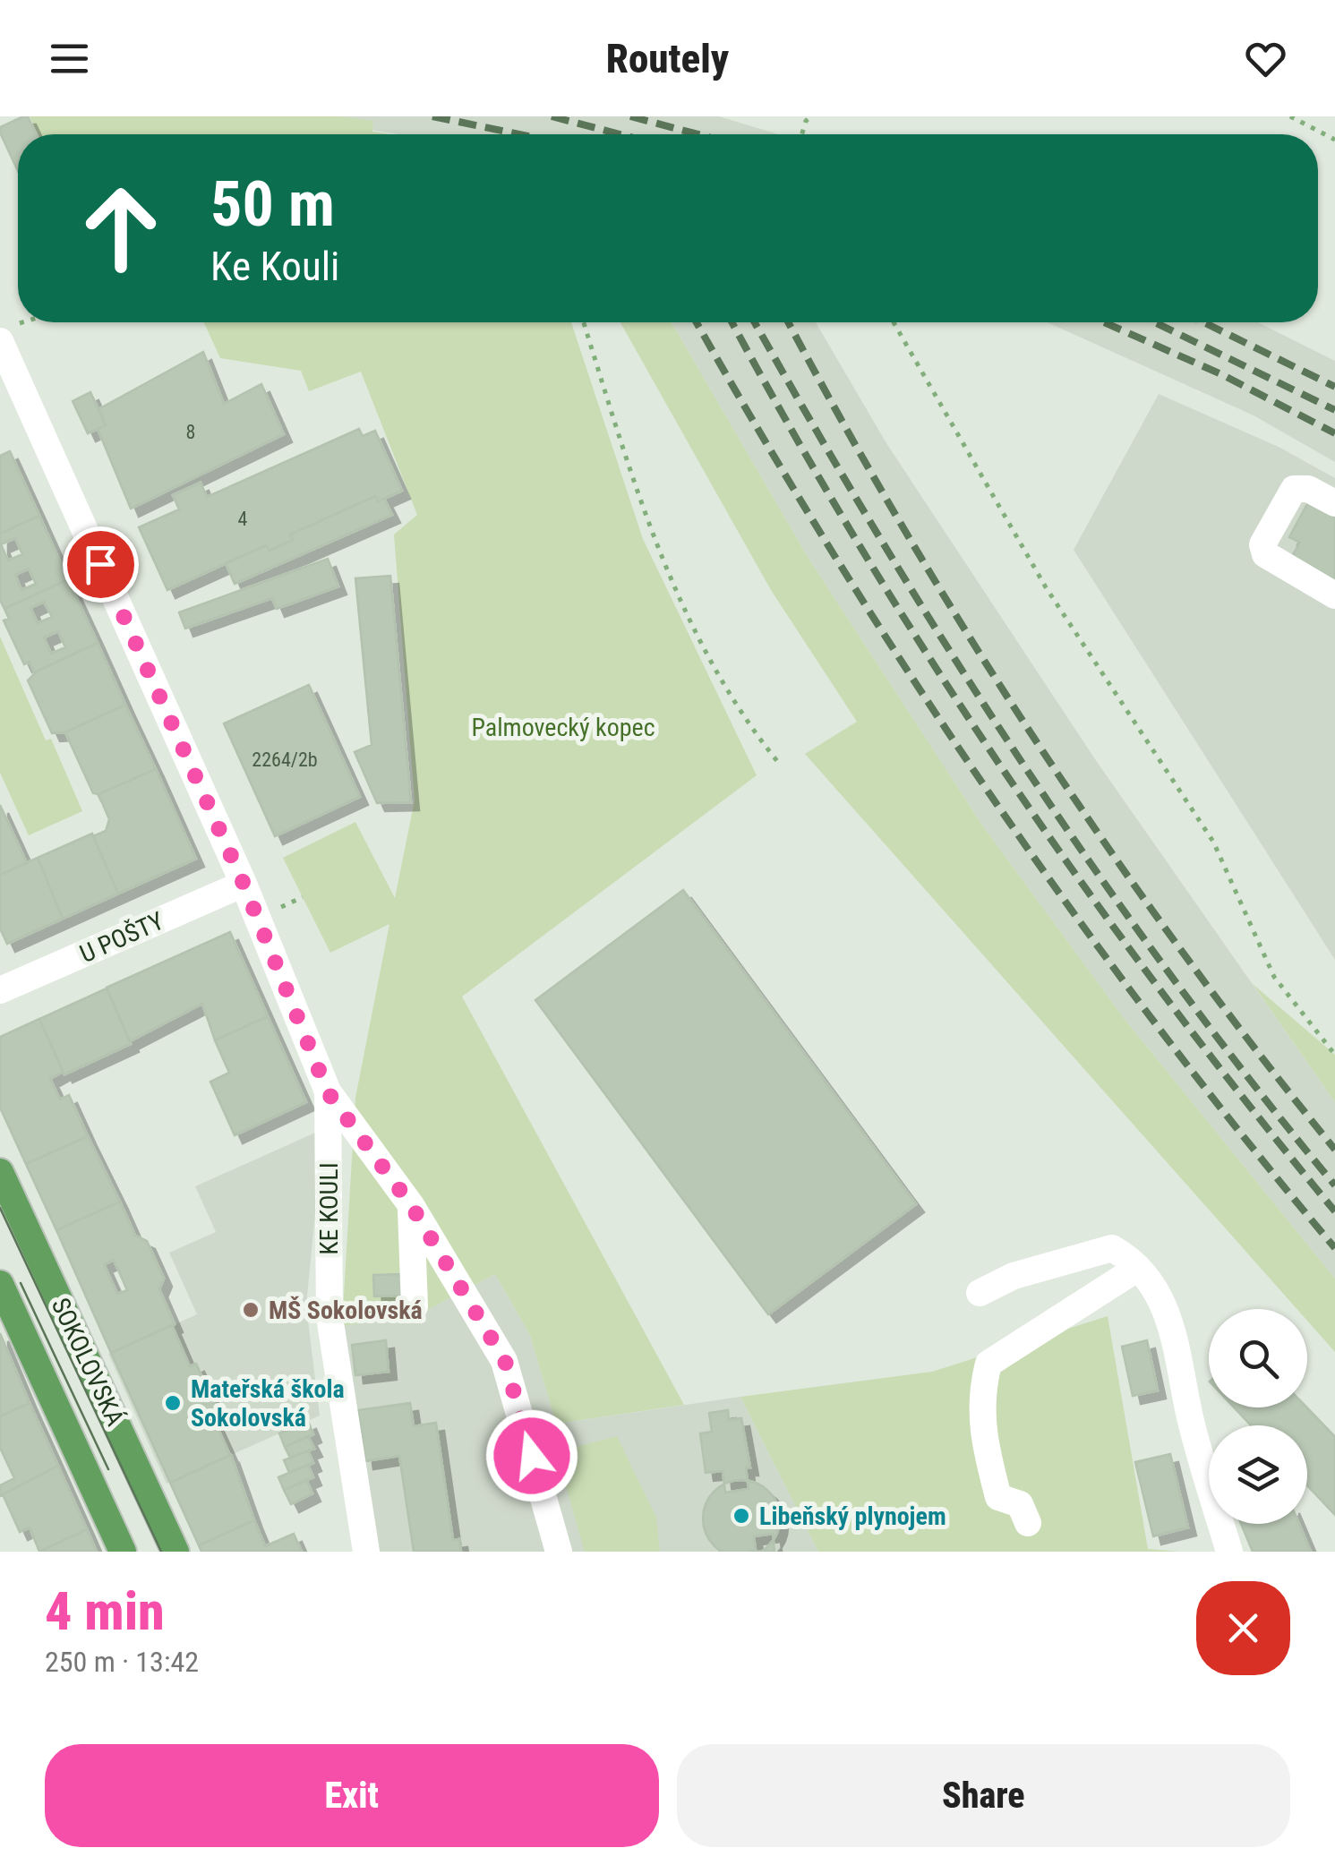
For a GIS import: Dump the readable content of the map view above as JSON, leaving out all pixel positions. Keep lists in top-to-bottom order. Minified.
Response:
{"streets":{"main road":["SOKOLOVSKÁ"],"street":["U POŠTY","KE KOULI"]},"parks":["Palmovecký kopec"],"places":["MŠ Sokolovská","Mateřská škola Sokolovská","Libeňský plynojem"],"house_numbers":["8","4","2264/2b"],"page":{"header":"Routely","turn":["50 m","Ke Kouli"],"heading":["4 min","250 m · 13:42"],"buttons":["Exit","Share"]}}
